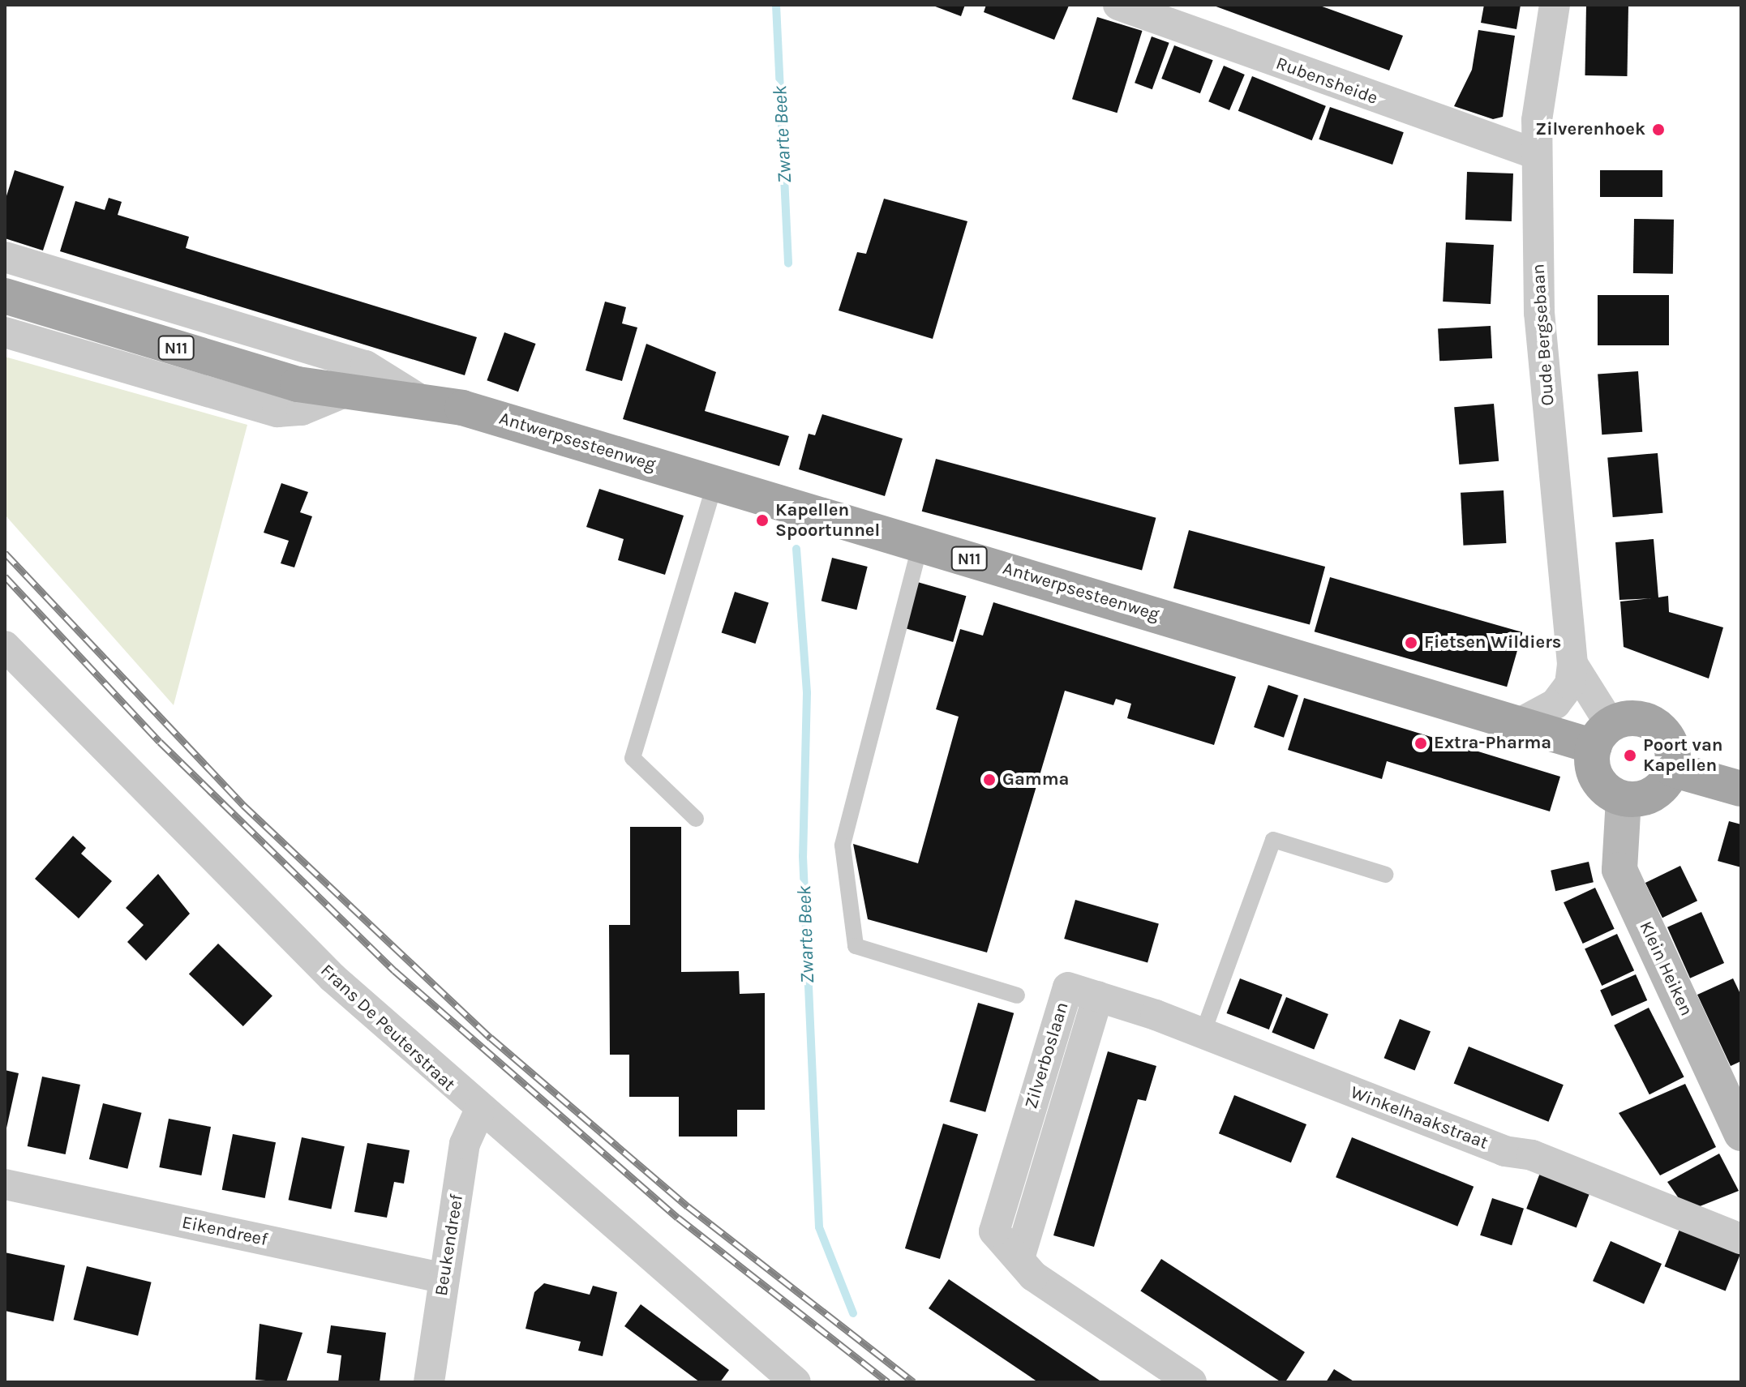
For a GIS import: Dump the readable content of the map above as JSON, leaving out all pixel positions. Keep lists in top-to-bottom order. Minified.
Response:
{"streets":{"main road":["N11","Antwerpsesteenweg"],"street":["Rubensheide","Oude Bergsebaan","Klein Heiken","Frans De Peuterstraat","Zilverboslaan","Winkelhaakstraat","Eikendreef","Beukendreef"]},"crossings":[["Rubensheide","Oude Bergsebaan"],["Oude Bergsebaan","N11"],["Oude Bergsebaan","Antwerpsesteenweg"],["Oude Bergsebaan","Klein Heiken"],["N11","Antwerpsesteenweg"],["N11","Klein Heiken"],["Antwerpsesteenweg","Klein Heiken"],["Frans De Peuterstraat","Beukendreef"],["Zilverboslaan","Winkelhaakstraat"],["Eikendreef","Beukendreef"]],"water":["Zwarte Beek"],"places":["Zilverenhoek","Kapellen Spoortunnel","Fietsen Wildiers","Extra-Pharma","Poort van Kapellen","Gamma"]}
